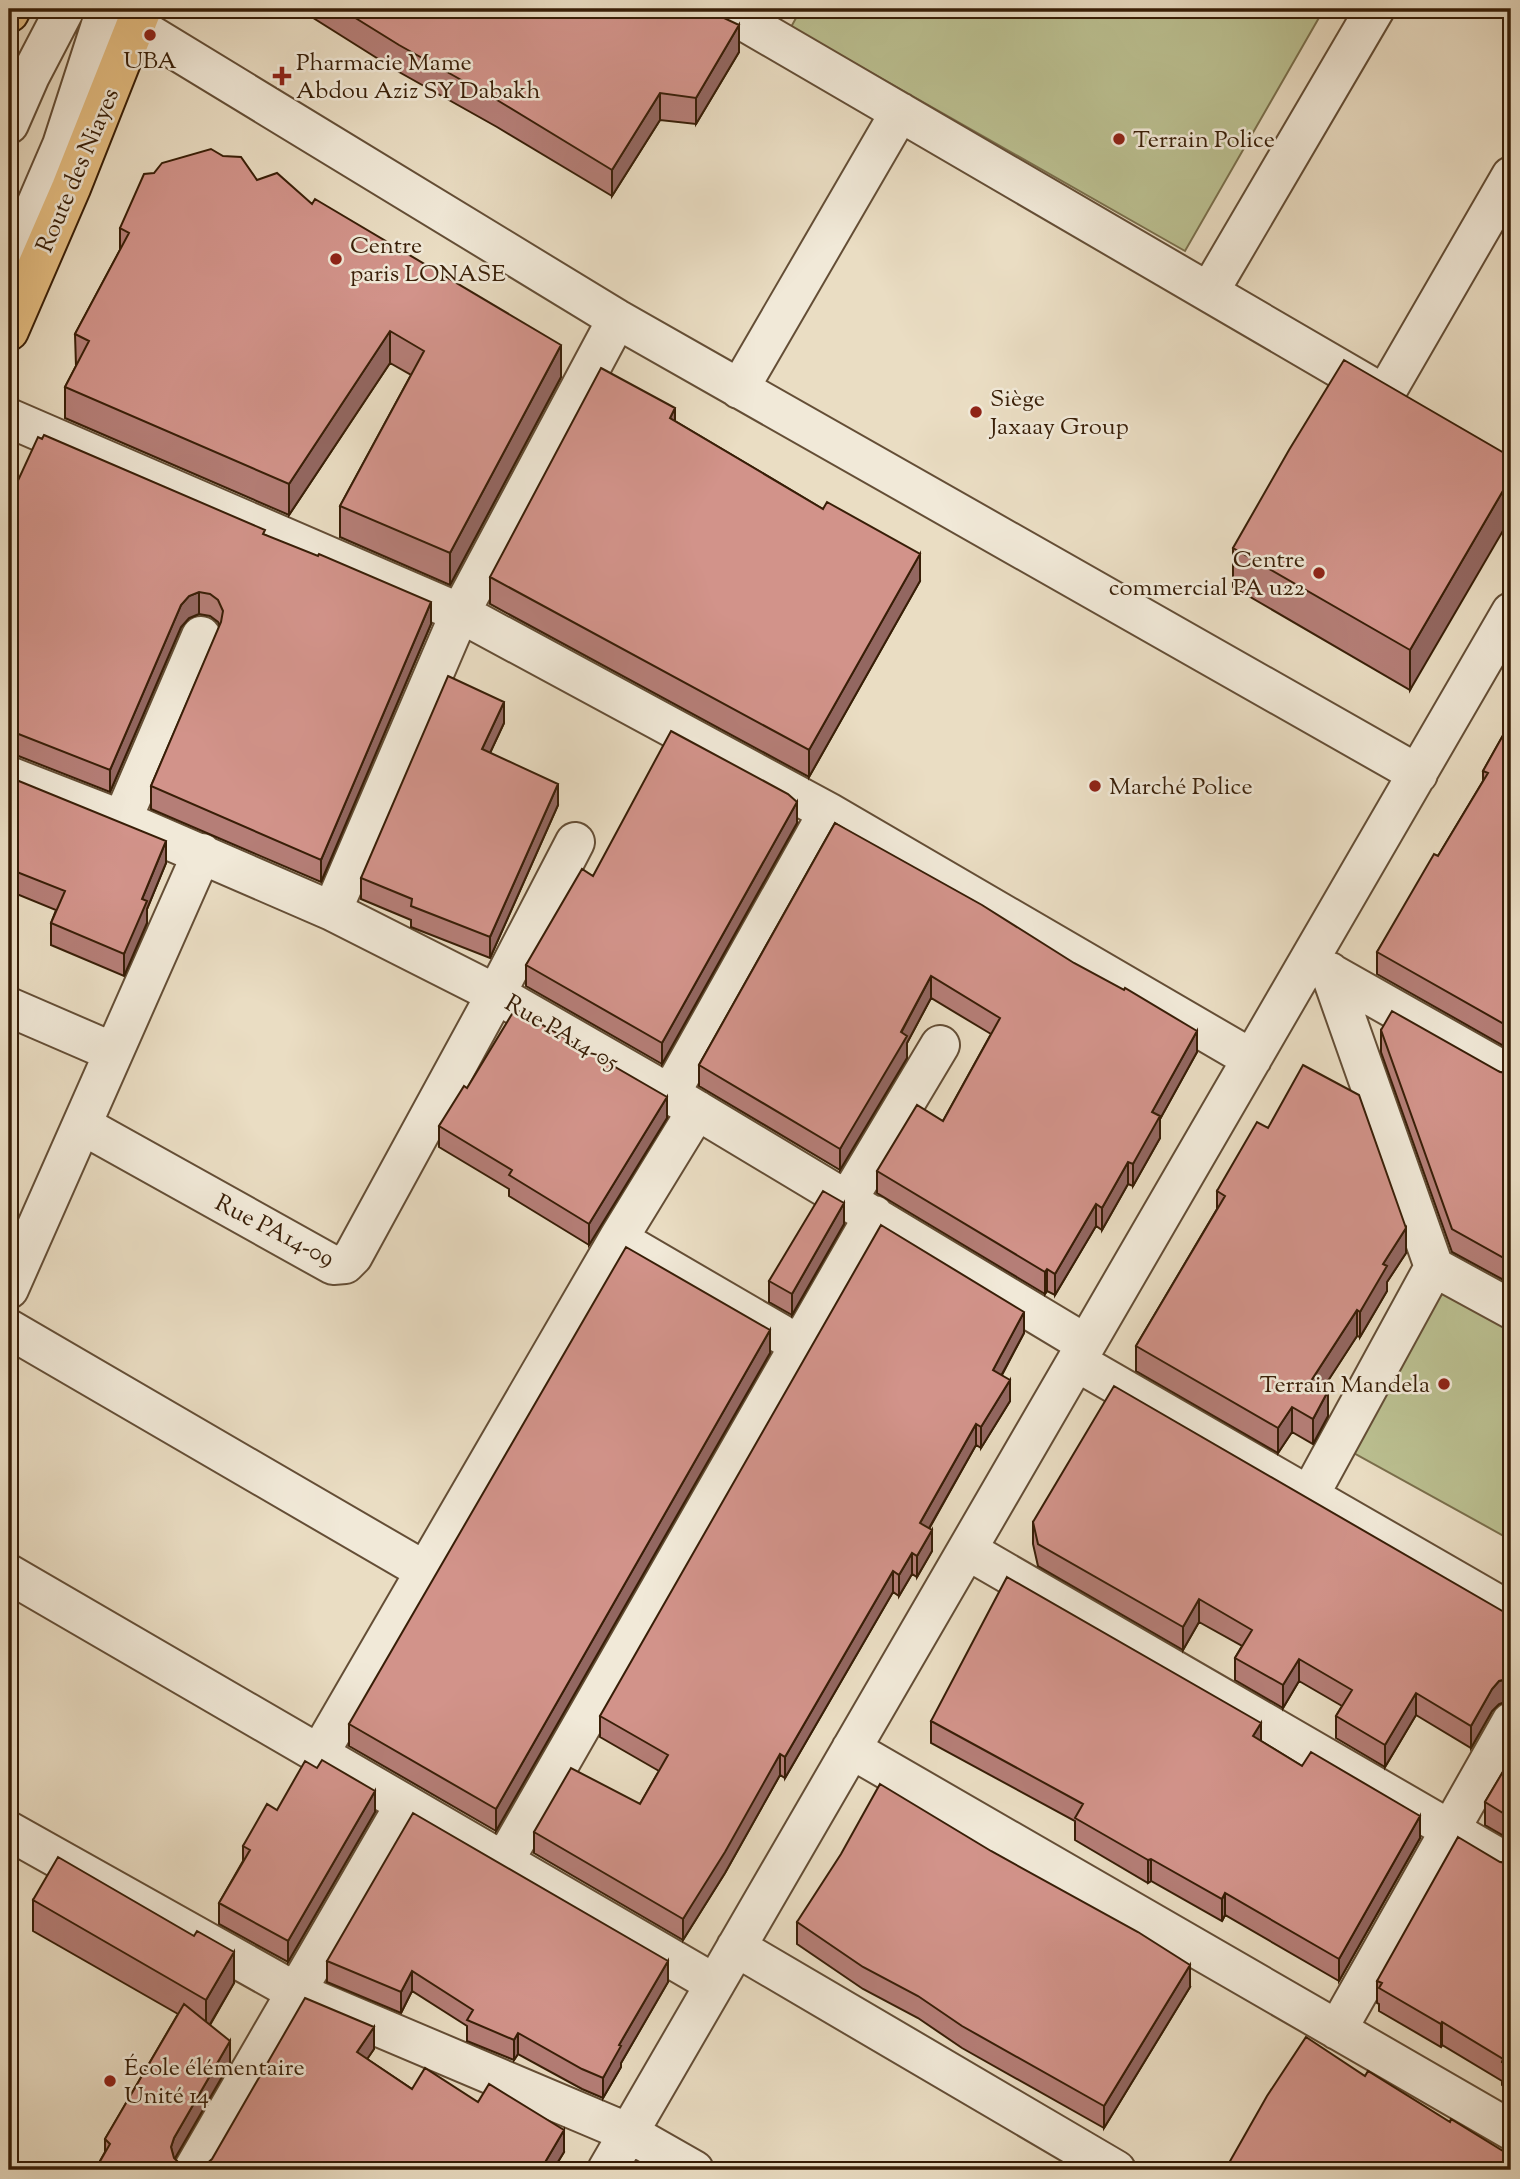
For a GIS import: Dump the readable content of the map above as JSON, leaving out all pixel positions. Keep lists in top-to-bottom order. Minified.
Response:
{"streets":{"main road":["Route des Niayes"],"street":["Rue PA14-05","Rue PA14-09"]},"crossings":[["Rue PA14-05","Rue PA14-09"]],"places":{"other":["UBA","Terrain Police","Centre paris LONASE","Siège Jaxaay Group","Centre commercial PA u22","Marché Police","Terrain Mandela","École élémentaire Unité 14"],"health":["Pharmacie Mame Abdou Aziz SY Dabakh"]}}
